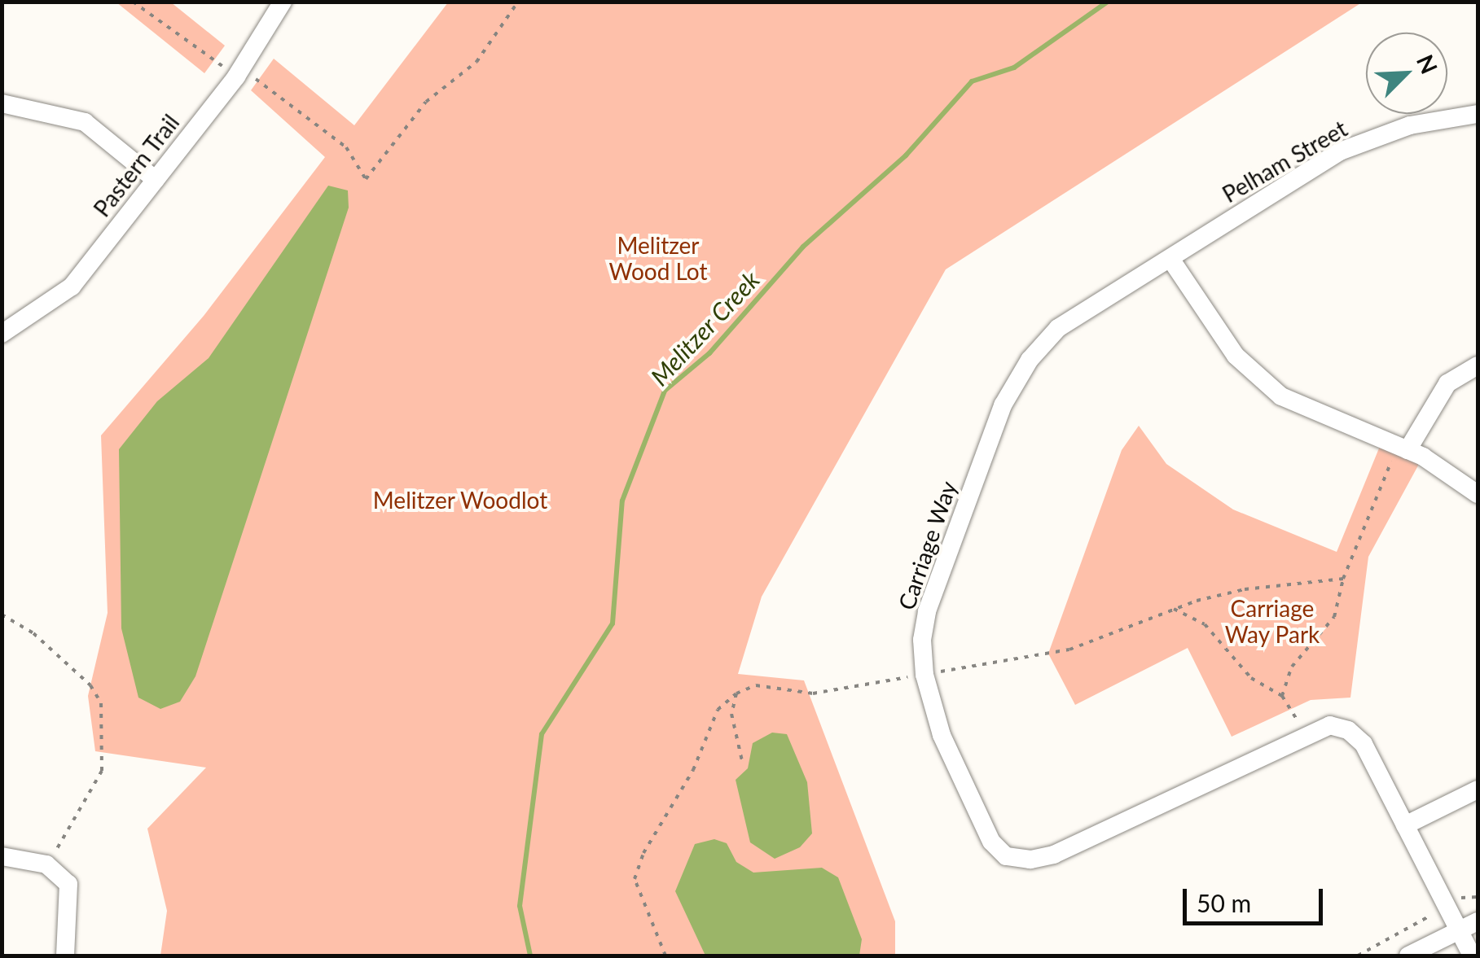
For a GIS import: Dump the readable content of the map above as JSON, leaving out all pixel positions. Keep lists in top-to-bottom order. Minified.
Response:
{"streets":{"street":["Pelham Street","Pastern Trail","Carriage Way"]},"crossings":[["Pelham Street","Carriage Way"]],"water":["Melitzer Creek"],"parks":["Melitzer Wood Lot","Melitzer Woodlot","Carriage Way Park"],"scale_bar":"50 m","north":"top right"}
